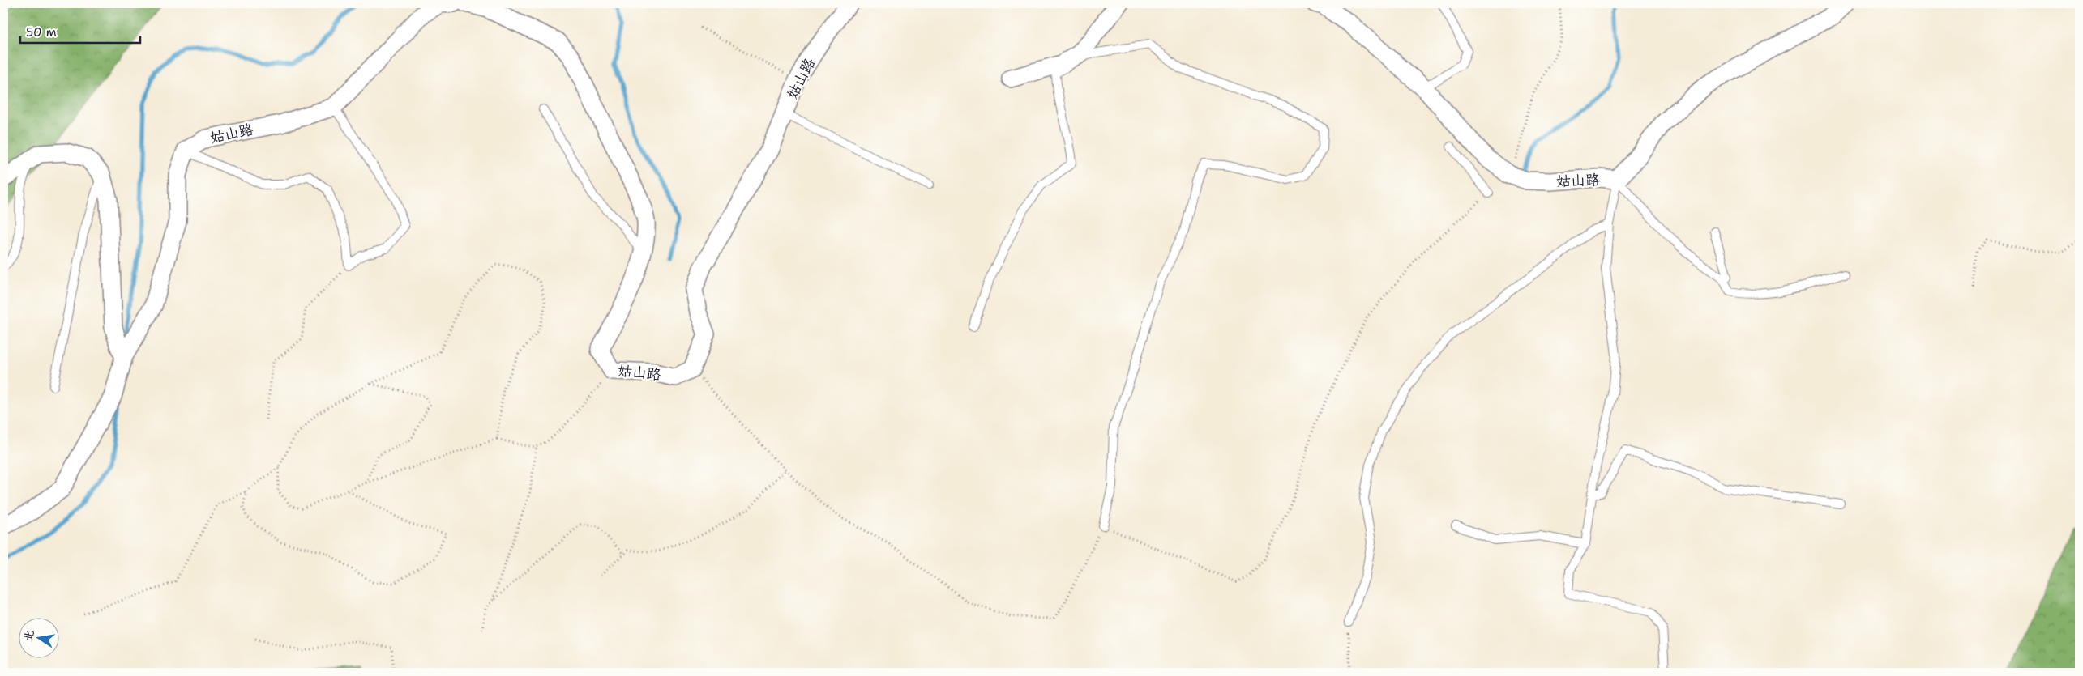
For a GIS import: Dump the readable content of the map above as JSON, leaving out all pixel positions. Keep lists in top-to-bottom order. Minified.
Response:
{"streets":{"street":["姑山路"]},"scale_bar":"50 m","north":"left"}
